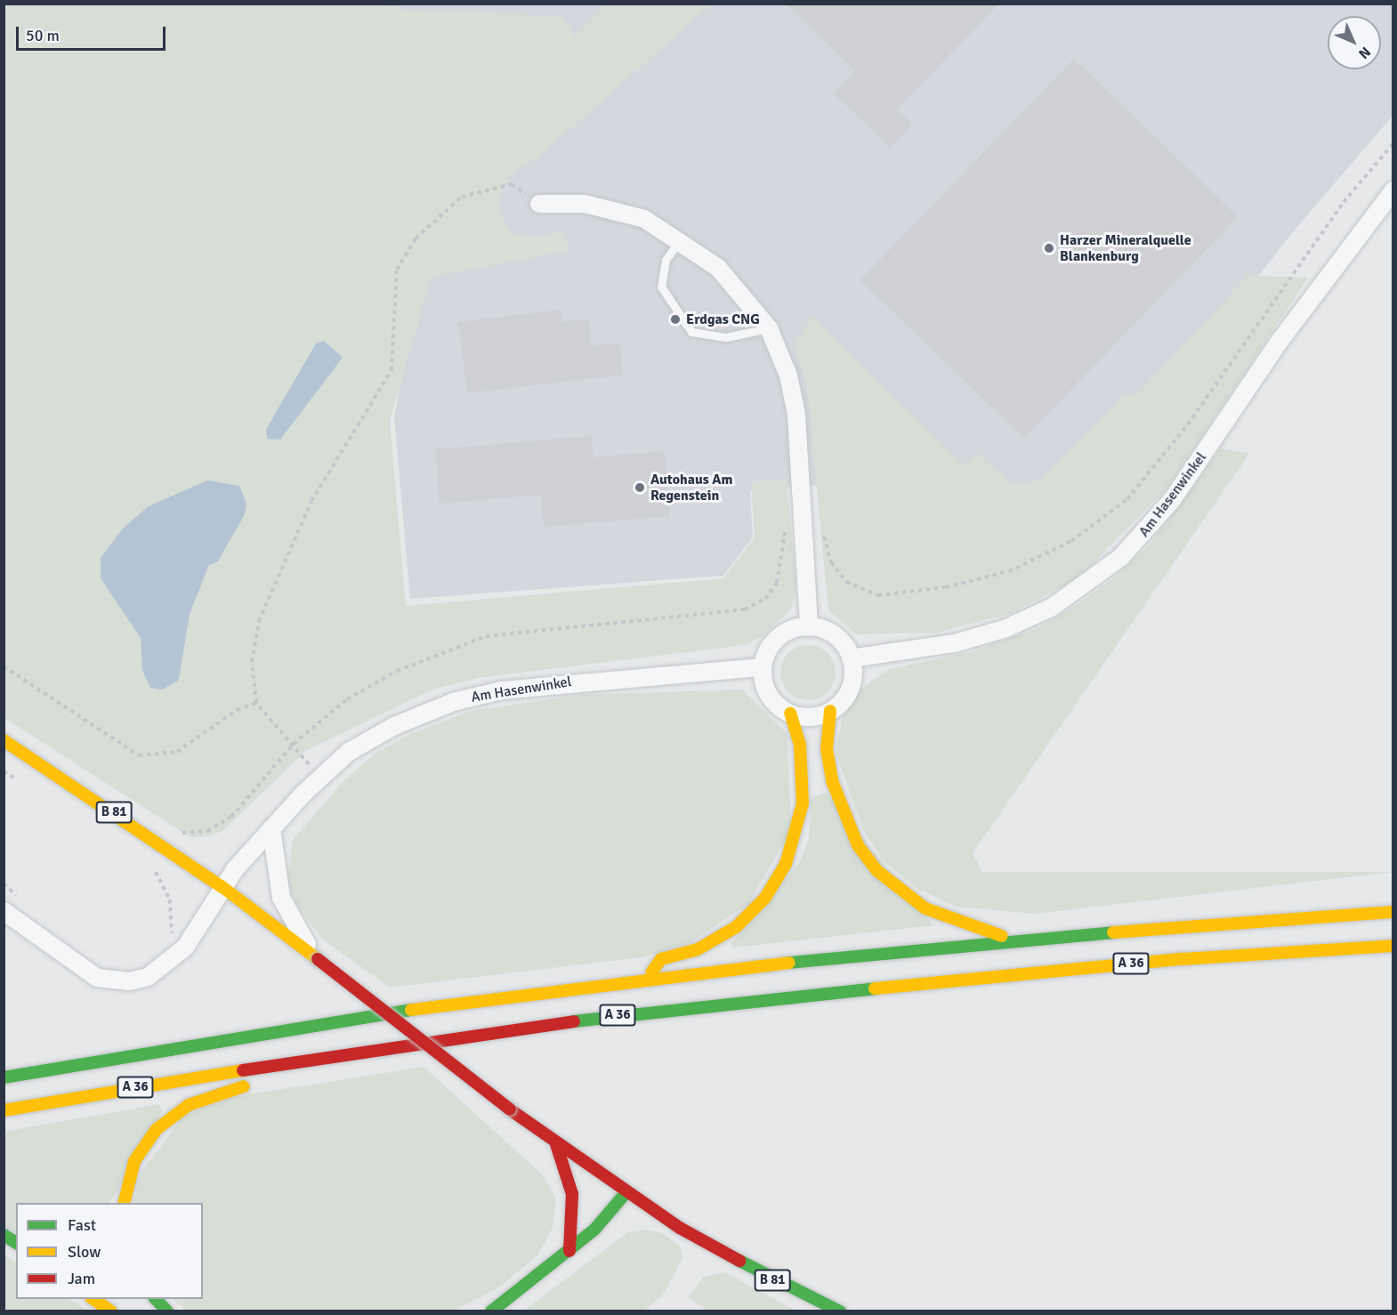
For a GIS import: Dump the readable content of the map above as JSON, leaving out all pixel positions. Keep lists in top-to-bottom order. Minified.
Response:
{"streets":{"main road":["B 81","A 36"],"street":["Am Hasenwinkel"]},"crossings":[["Am Hasenwinkel","B 81"]],"places":["Harzer Mineralquelle Blankenburg","Erdgas CNG","Autohaus Am Regenstein"],"legend":["Fast","Slow","Jam"],"scale_bar":"50 m","north":"bottom right"}
